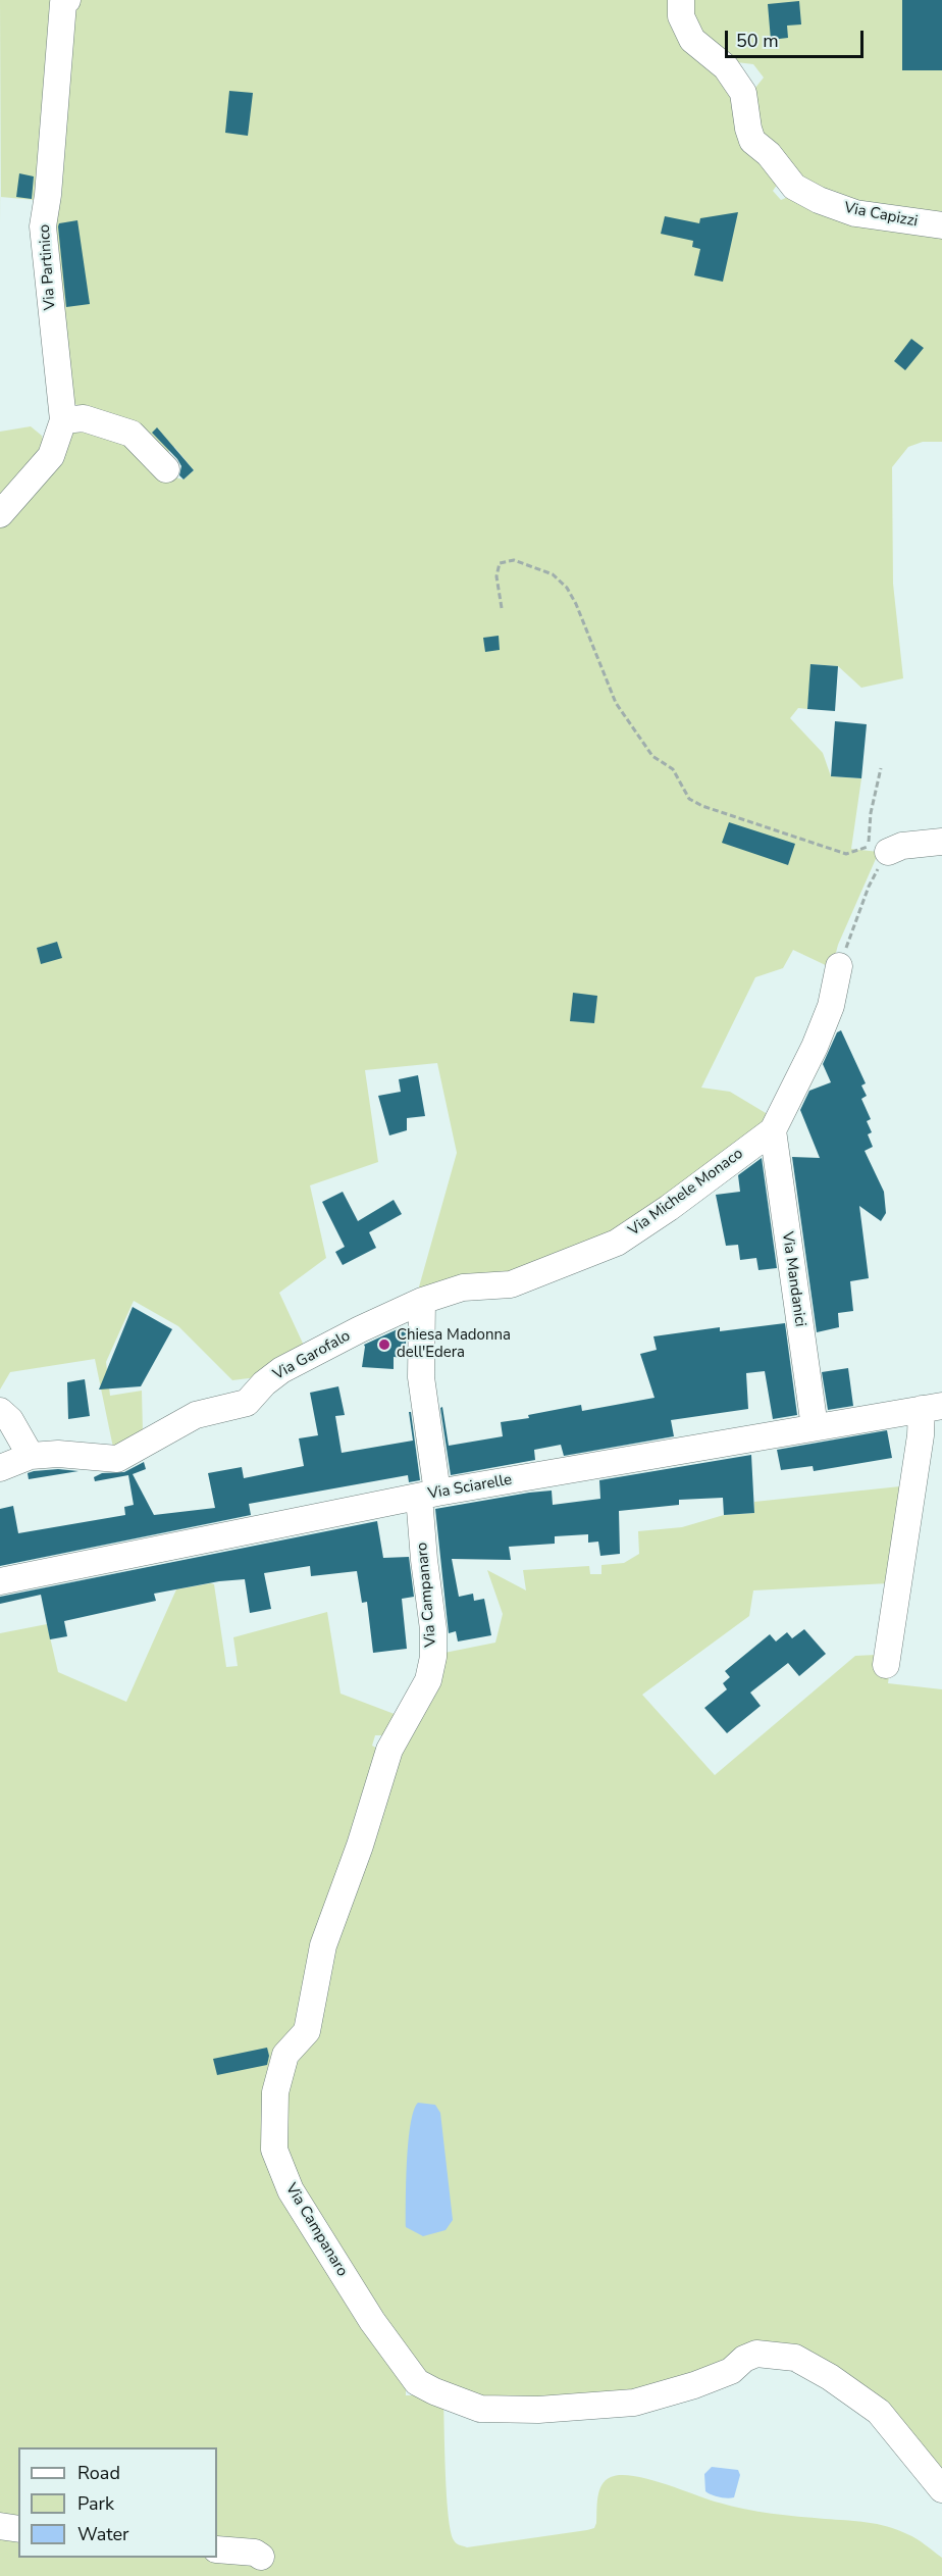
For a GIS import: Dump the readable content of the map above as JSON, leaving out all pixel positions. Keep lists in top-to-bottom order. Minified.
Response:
{"streets":{"street":["Via Capizzi","Via Partinico","Via Michele Monaco","Via Mandanici","Via Garofalo","Via Sciarelle","Via Campanaro"]},"crossings":[["Via Michele Monaco","Via Mandanici"],["Via Michele Monaco","Via Garofalo"],["Via Mandanici","Via Sciarelle"],["Via Sciarelle","Via Campanaro"]],"places":["Chiesa Madonna dell'Edera"],"legend":["Road","Park","Water"],"scale_bar":"50 m"}
